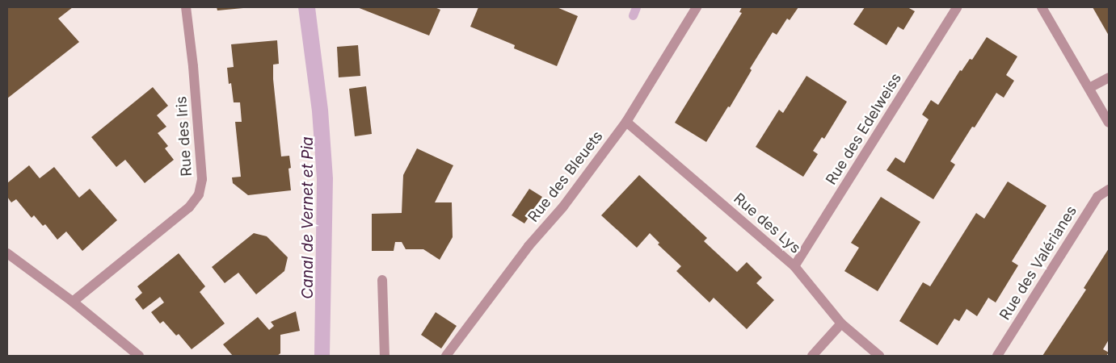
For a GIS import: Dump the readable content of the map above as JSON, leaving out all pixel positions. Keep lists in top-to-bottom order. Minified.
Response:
{"streets":{"street":["Rue des Edelweiss","Rue des Iris","Rue des Bleuets","Rue des Lys","Rue des Valérianes"]},"crossings":[["Rue des Edelweiss","Rue des Lys"],["Rue des Bleuets","Rue des Lys"]],"water":["Canal de Vernet et Pia"]}
